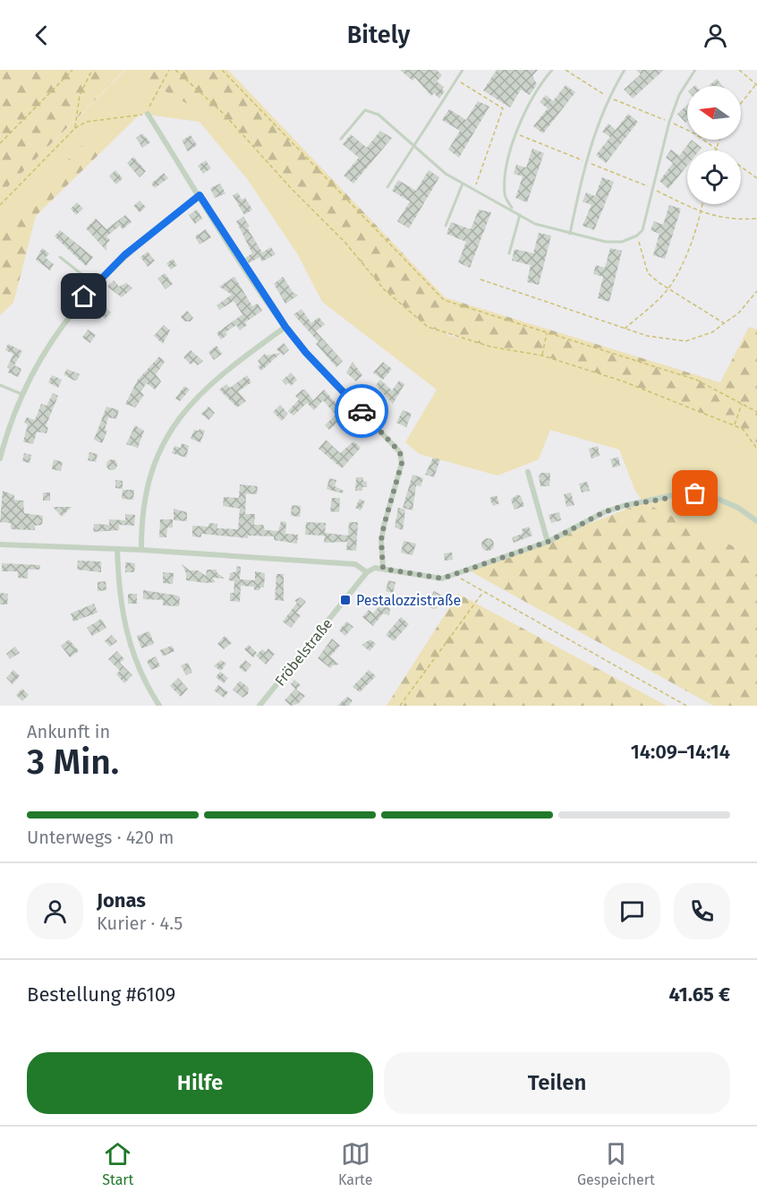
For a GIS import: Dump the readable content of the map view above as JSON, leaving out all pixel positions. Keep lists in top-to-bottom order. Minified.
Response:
{"streets":{"street":["Fröbelstraße"]},"places":{"transit":["Pestalozzistraße"]},"north":"left","page":{"header":"Bitely","heading":["3 Min.","Ankunft in","14:09–14:14"],"panel":["Jonas","Kurier · 4.5","Bestellung #6109","41.65 €"],"bar":"Unterwegs · 420 m","buttons":["Hilfe","Teilen"],"tabs":["Start","Karte","Gespeichert"]}}
